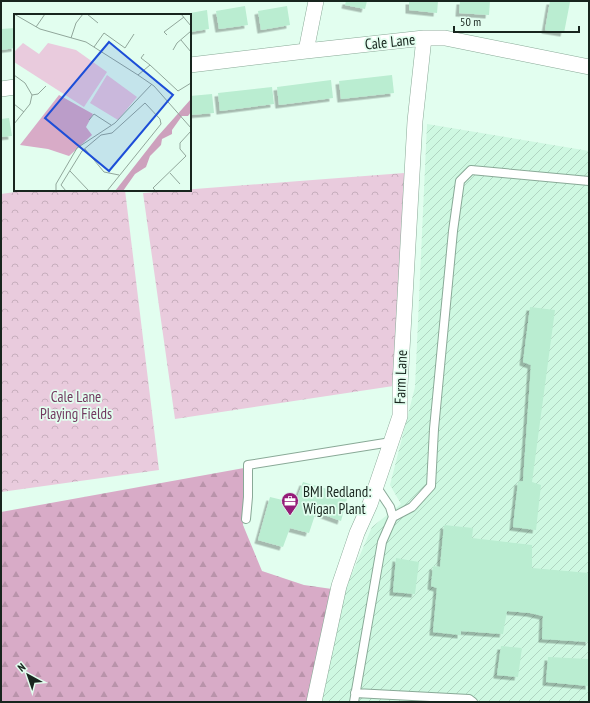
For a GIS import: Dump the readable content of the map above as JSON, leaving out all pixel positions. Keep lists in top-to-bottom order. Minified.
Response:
{"streets":{"street":["Cale Lane","Farm Lane"]},"crossings":[["Cale Lane","Farm Lane"]],"parks":["Cale Lane Playing Fields"],"places":{"office":["BMI Redland: Wigan Plant"]},"scale_bar":"50 m","north":"top left"}
